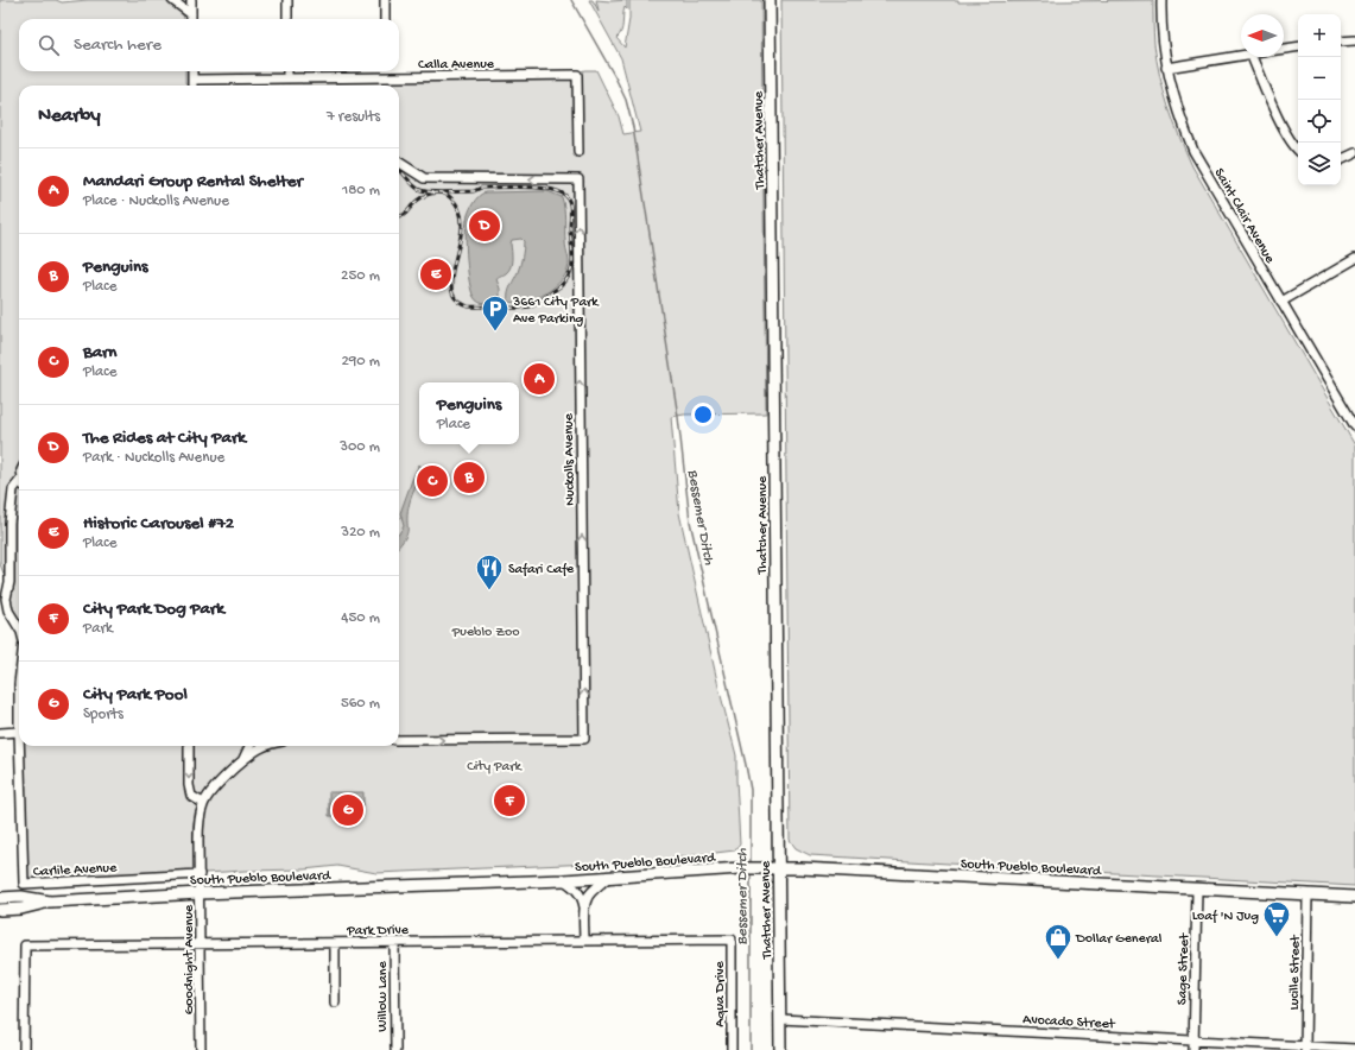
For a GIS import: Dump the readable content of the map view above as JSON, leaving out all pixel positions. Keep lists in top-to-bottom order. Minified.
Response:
{"streets":{"main road":["Thatcher Avenue","South Pueblo Boulevard"],"street":["Calla Avenue","Saint Clair Avenue","Nuckolls Avenue","Carlile Avenue","Park Drive","Goodnight Avenue","Sage Street","Lucille Street","Aqua Drive","Willow Lane","Avocado Street"]},"crossings":[["Thatcher Avenue","South Pueblo Boulevard"],["Thatcher Avenue","Avocado Street"],["South Pueblo Boulevard","Goodnight Avenue"],["South Pueblo Boulevard","Sage Street"],["South Pueblo Boulevard","Lucille Street"],["Carlile Avenue","Goodnight Avenue"],["Park Drive","Goodnight Avenue"],["Park Drive","Aqua Drive"],["Park Drive","Willow Lane"],["Sage Street","Avocado Street"],["Lucille Street","Avocado Street"]],"water":["Bessemer Ditch"],"parks":["Pueblo Zoo","City Park"],"places":{"parking":["3661 City Park Ave Parking"],"restaurant":["Safari Cafe"],"supermarket":["Loaf 'N Jug"],"shop":["Dollar General"]},"north":"left","page":{"map_buttons":["+","−"],"search":"Search here","heading":["Nearby","7 results"],"list":[{"mark":"A","name":"Mandari Group Rental Shelter","note":"Place · Nuckolls Avenue","value":"180 m"},{"mark":"B","name":"Penguins","note":"Place","value":"250 m"},{"mark":"C","name":"Barn","note":"Place","value":"290 m"},{"mark":"D","name":"The Rides at City Park","note":"Park · Nuckolls Avenue","value":"300 m"},{"mark":"E","name":"Historic Carousel #72","note":"Place","value":"320 m"},{"mark":"F","name":"City Park Dog Park","note":"Park","value":"450 m"},{"mark":"G","name":"City Park Pool","note":"Sports","value":"560 m"}],"pins":["D","E","A","B","C","F","G"],"popup":["Penguins","Place"]}}
